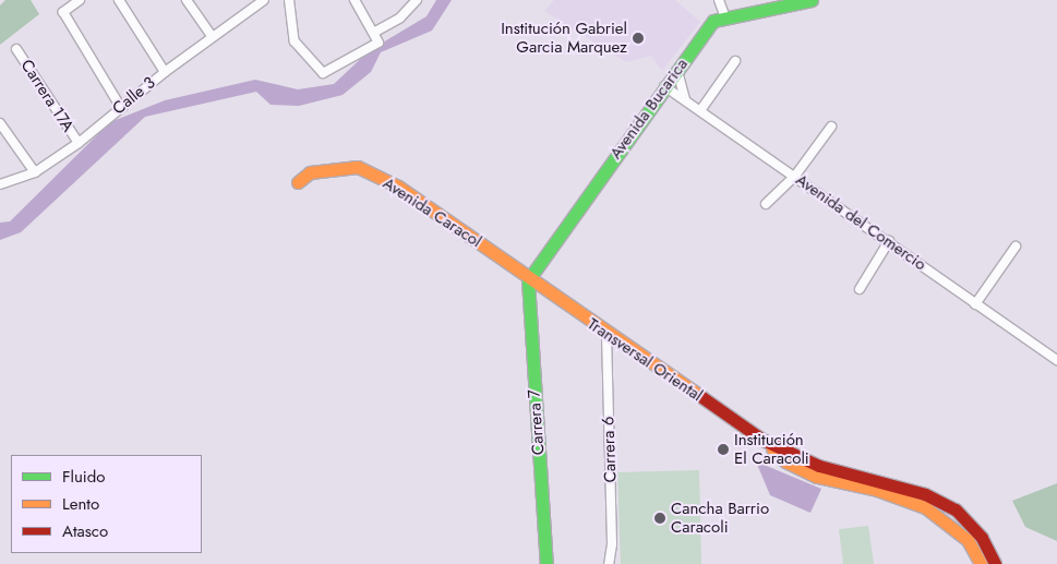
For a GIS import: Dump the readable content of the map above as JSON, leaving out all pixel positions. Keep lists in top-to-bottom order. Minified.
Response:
{"streets":{"main road":["Avenida Bucarica","Avenida Caracol","Transversal Oriental","Carrera 7"],"street":["Carrera 17A","Calle 3","Avenida del Comercio","Carrera 6"]},"crossings":[["Carrera 17A","Calle 3"],["Avenida Bucarica","Avenida Caracol"],["Avenida Bucarica","Avenida del Comercio"],["Avenida Bucarica","Transversal Oriental"],["Avenida Bucarica","Carrera 7"],["Avenida Caracol","Transversal Oriental"],["Avenida Caracol","Carrera 7"],["Transversal Oriental","Carrera 7"],["Transversal Oriental","Carrera 6"]],"places":["Institución Gabriel Garcia Marquez","Institución El Caracoli","Cancha Barrio Caracoli"],"legend":["Fluido","Lento","Atasco"]}
